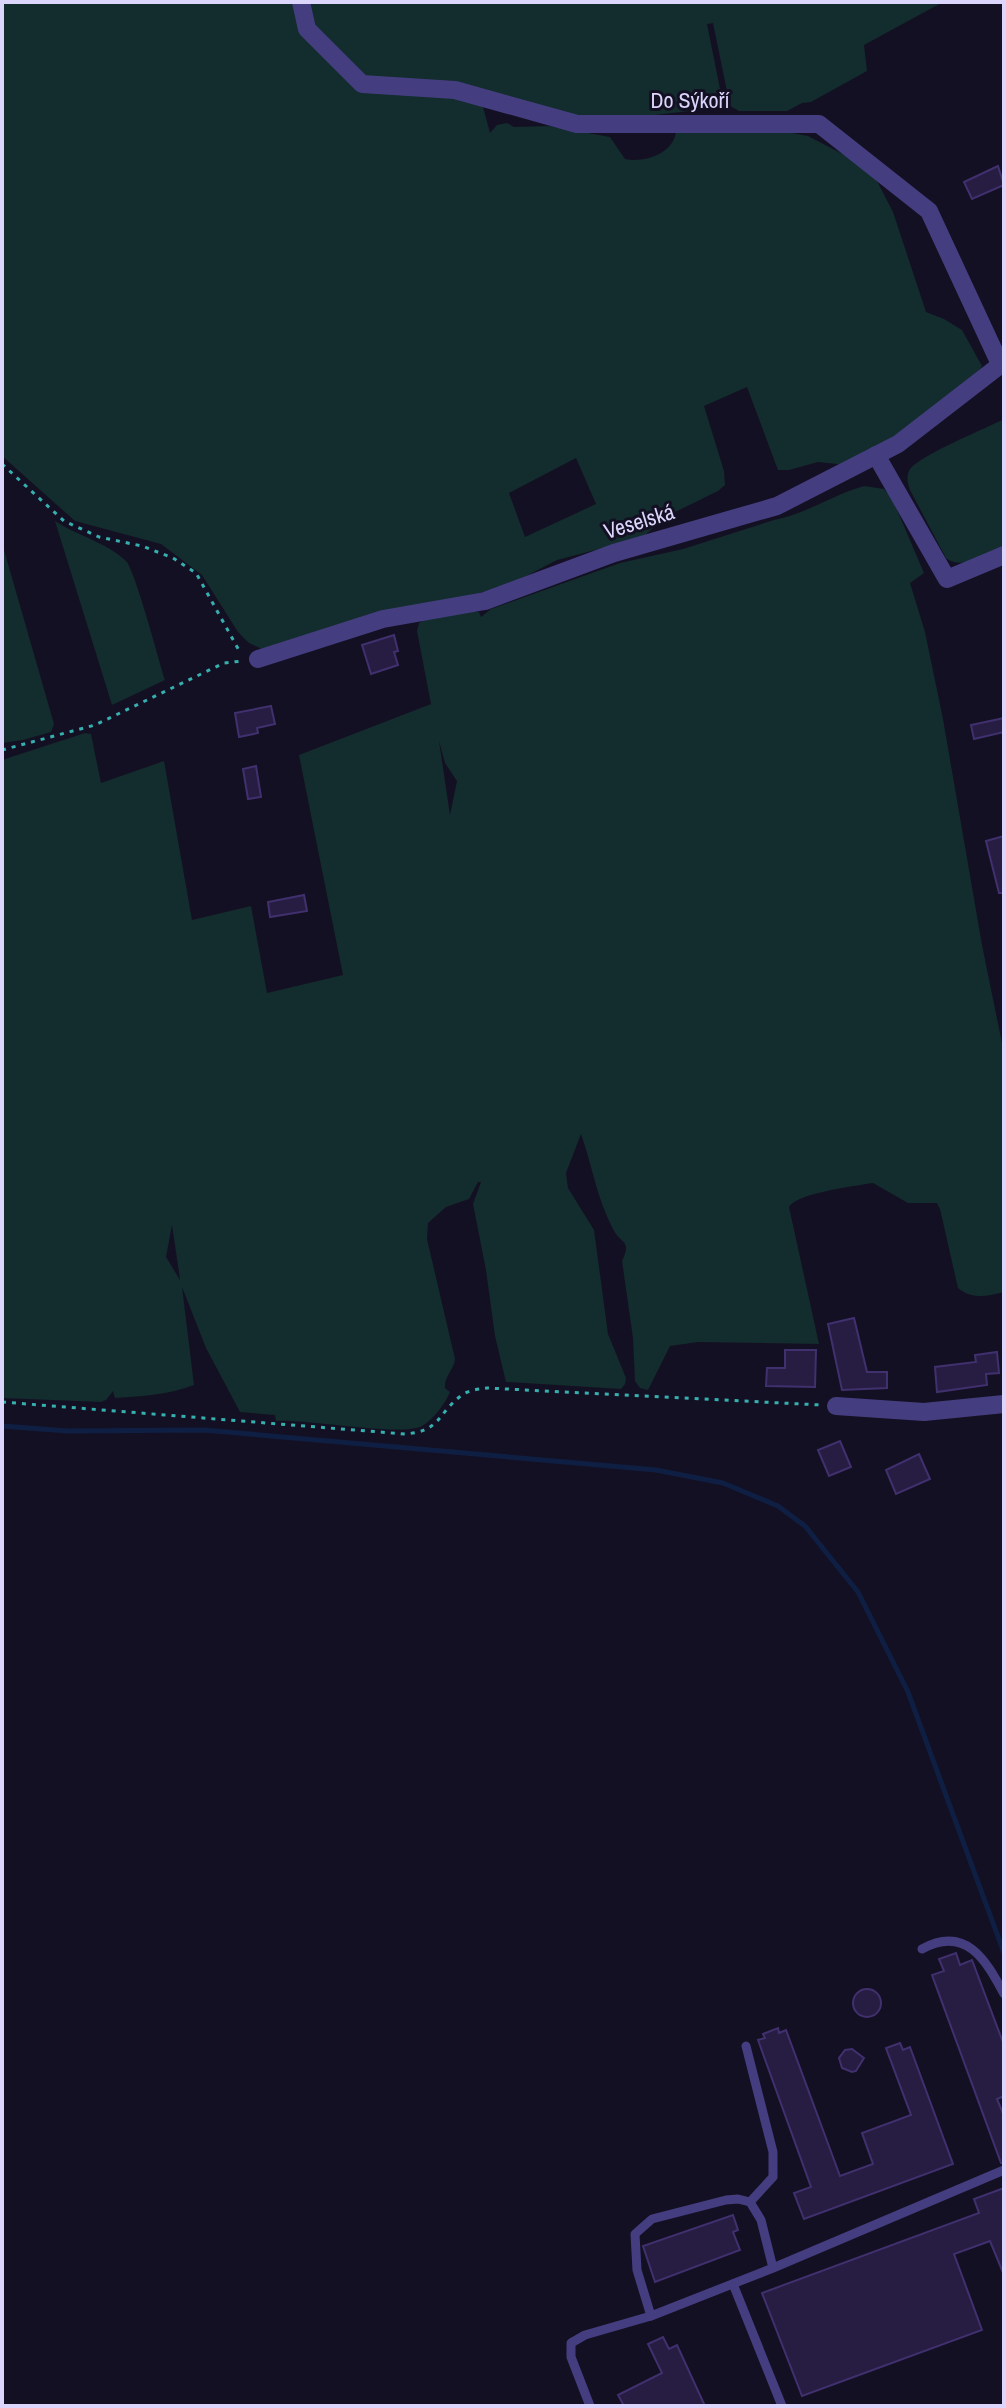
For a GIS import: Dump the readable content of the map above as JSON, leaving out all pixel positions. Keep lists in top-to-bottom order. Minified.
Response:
{"streets":{"street":["Do Sýkoří","Veselská"]},"crossings":[["Do Sýkoří","Veselská"]]}
